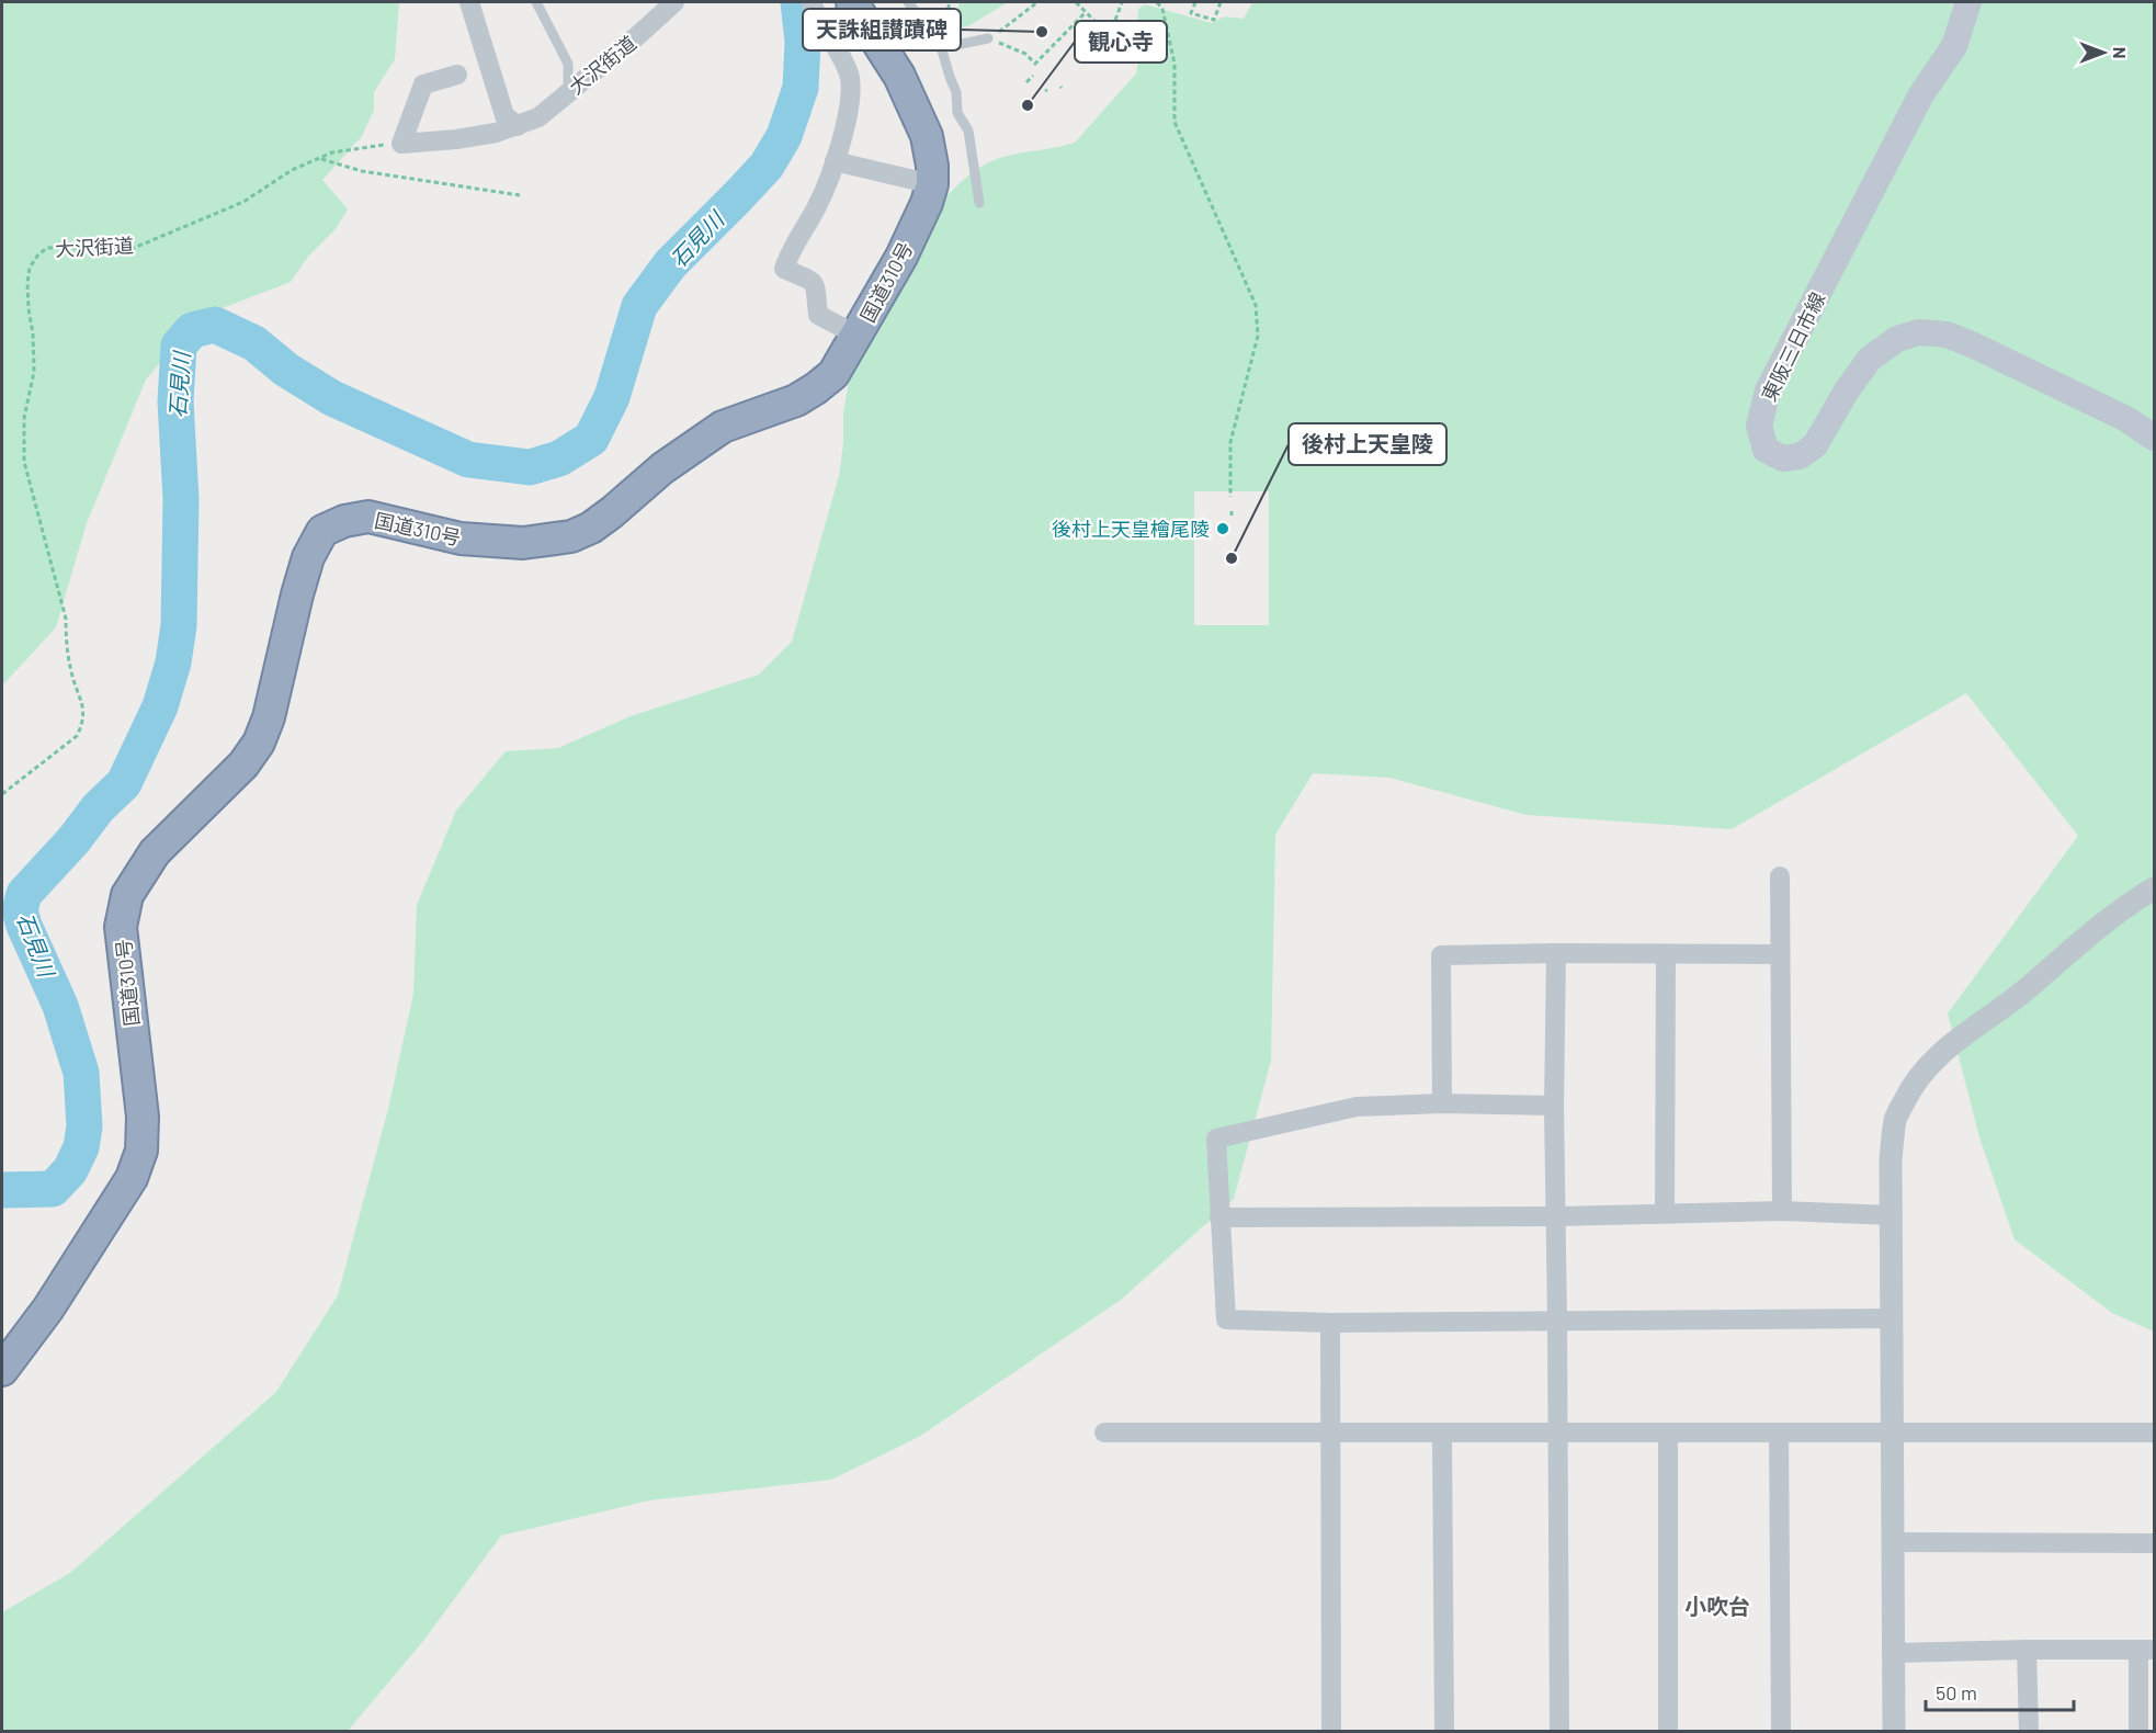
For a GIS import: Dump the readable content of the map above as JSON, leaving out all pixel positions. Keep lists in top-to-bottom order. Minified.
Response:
{"streets":{"highway":["国道310号"],"main road":["東阪三日市線"],"street":["大沢街道"]},"districts":["小吹台"],"water":["石見川"],"places":["天誅組讃蹟碑","観心寺","後村上天皇檜尾陵","後村上天皇陵"],"scale_bar":"50 m","north":"right"}
